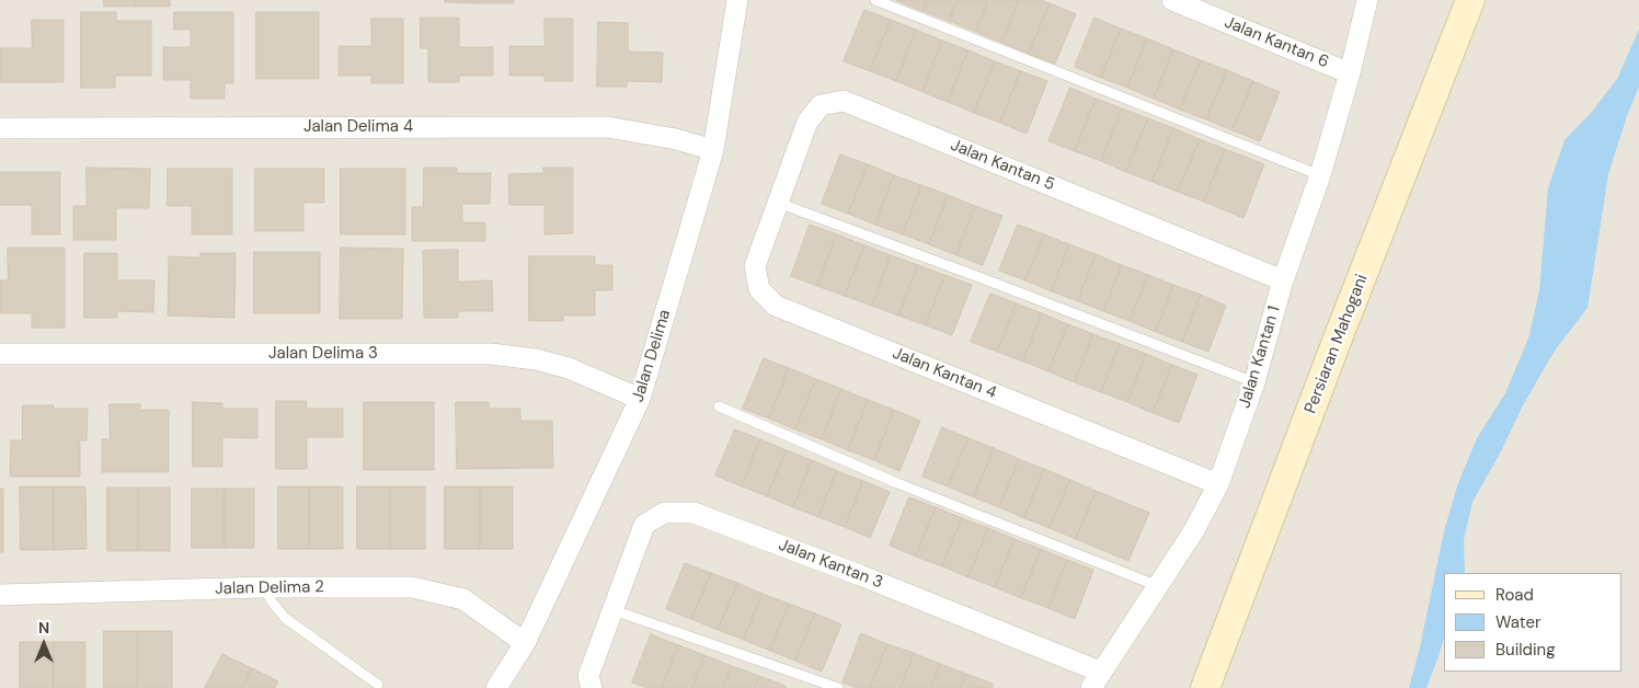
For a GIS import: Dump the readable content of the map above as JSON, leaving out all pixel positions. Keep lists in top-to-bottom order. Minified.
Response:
{"streets":{"main road":["Persiaran Mahogani"],"street":["Jalan Kantan 6","Jalan Delima 4","Jalan Kantan 5","Jalan Delima 3","Jalan Delima","Jalan Kantan 1","Jalan Kantan 4","Jalan Kantan 3","Jalan Delima 2"]},"crossings":[["Jalan Kantan 6","Jalan Kantan 1"],["Jalan Delima 4","Jalan Delima"],["Jalan Kantan 5","Jalan Kantan 1"],["Jalan Kantan 5","Jalan Kantan 4"],["Jalan Delima 3","Jalan Delima"],["Jalan Delima","Jalan Delima 2"],["Jalan Kantan 1","Jalan Kantan 4"],["Jalan Kantan 1","Jalan Kantan 3"]],"legend":["Road","Water","Building"],"north":"top"}
